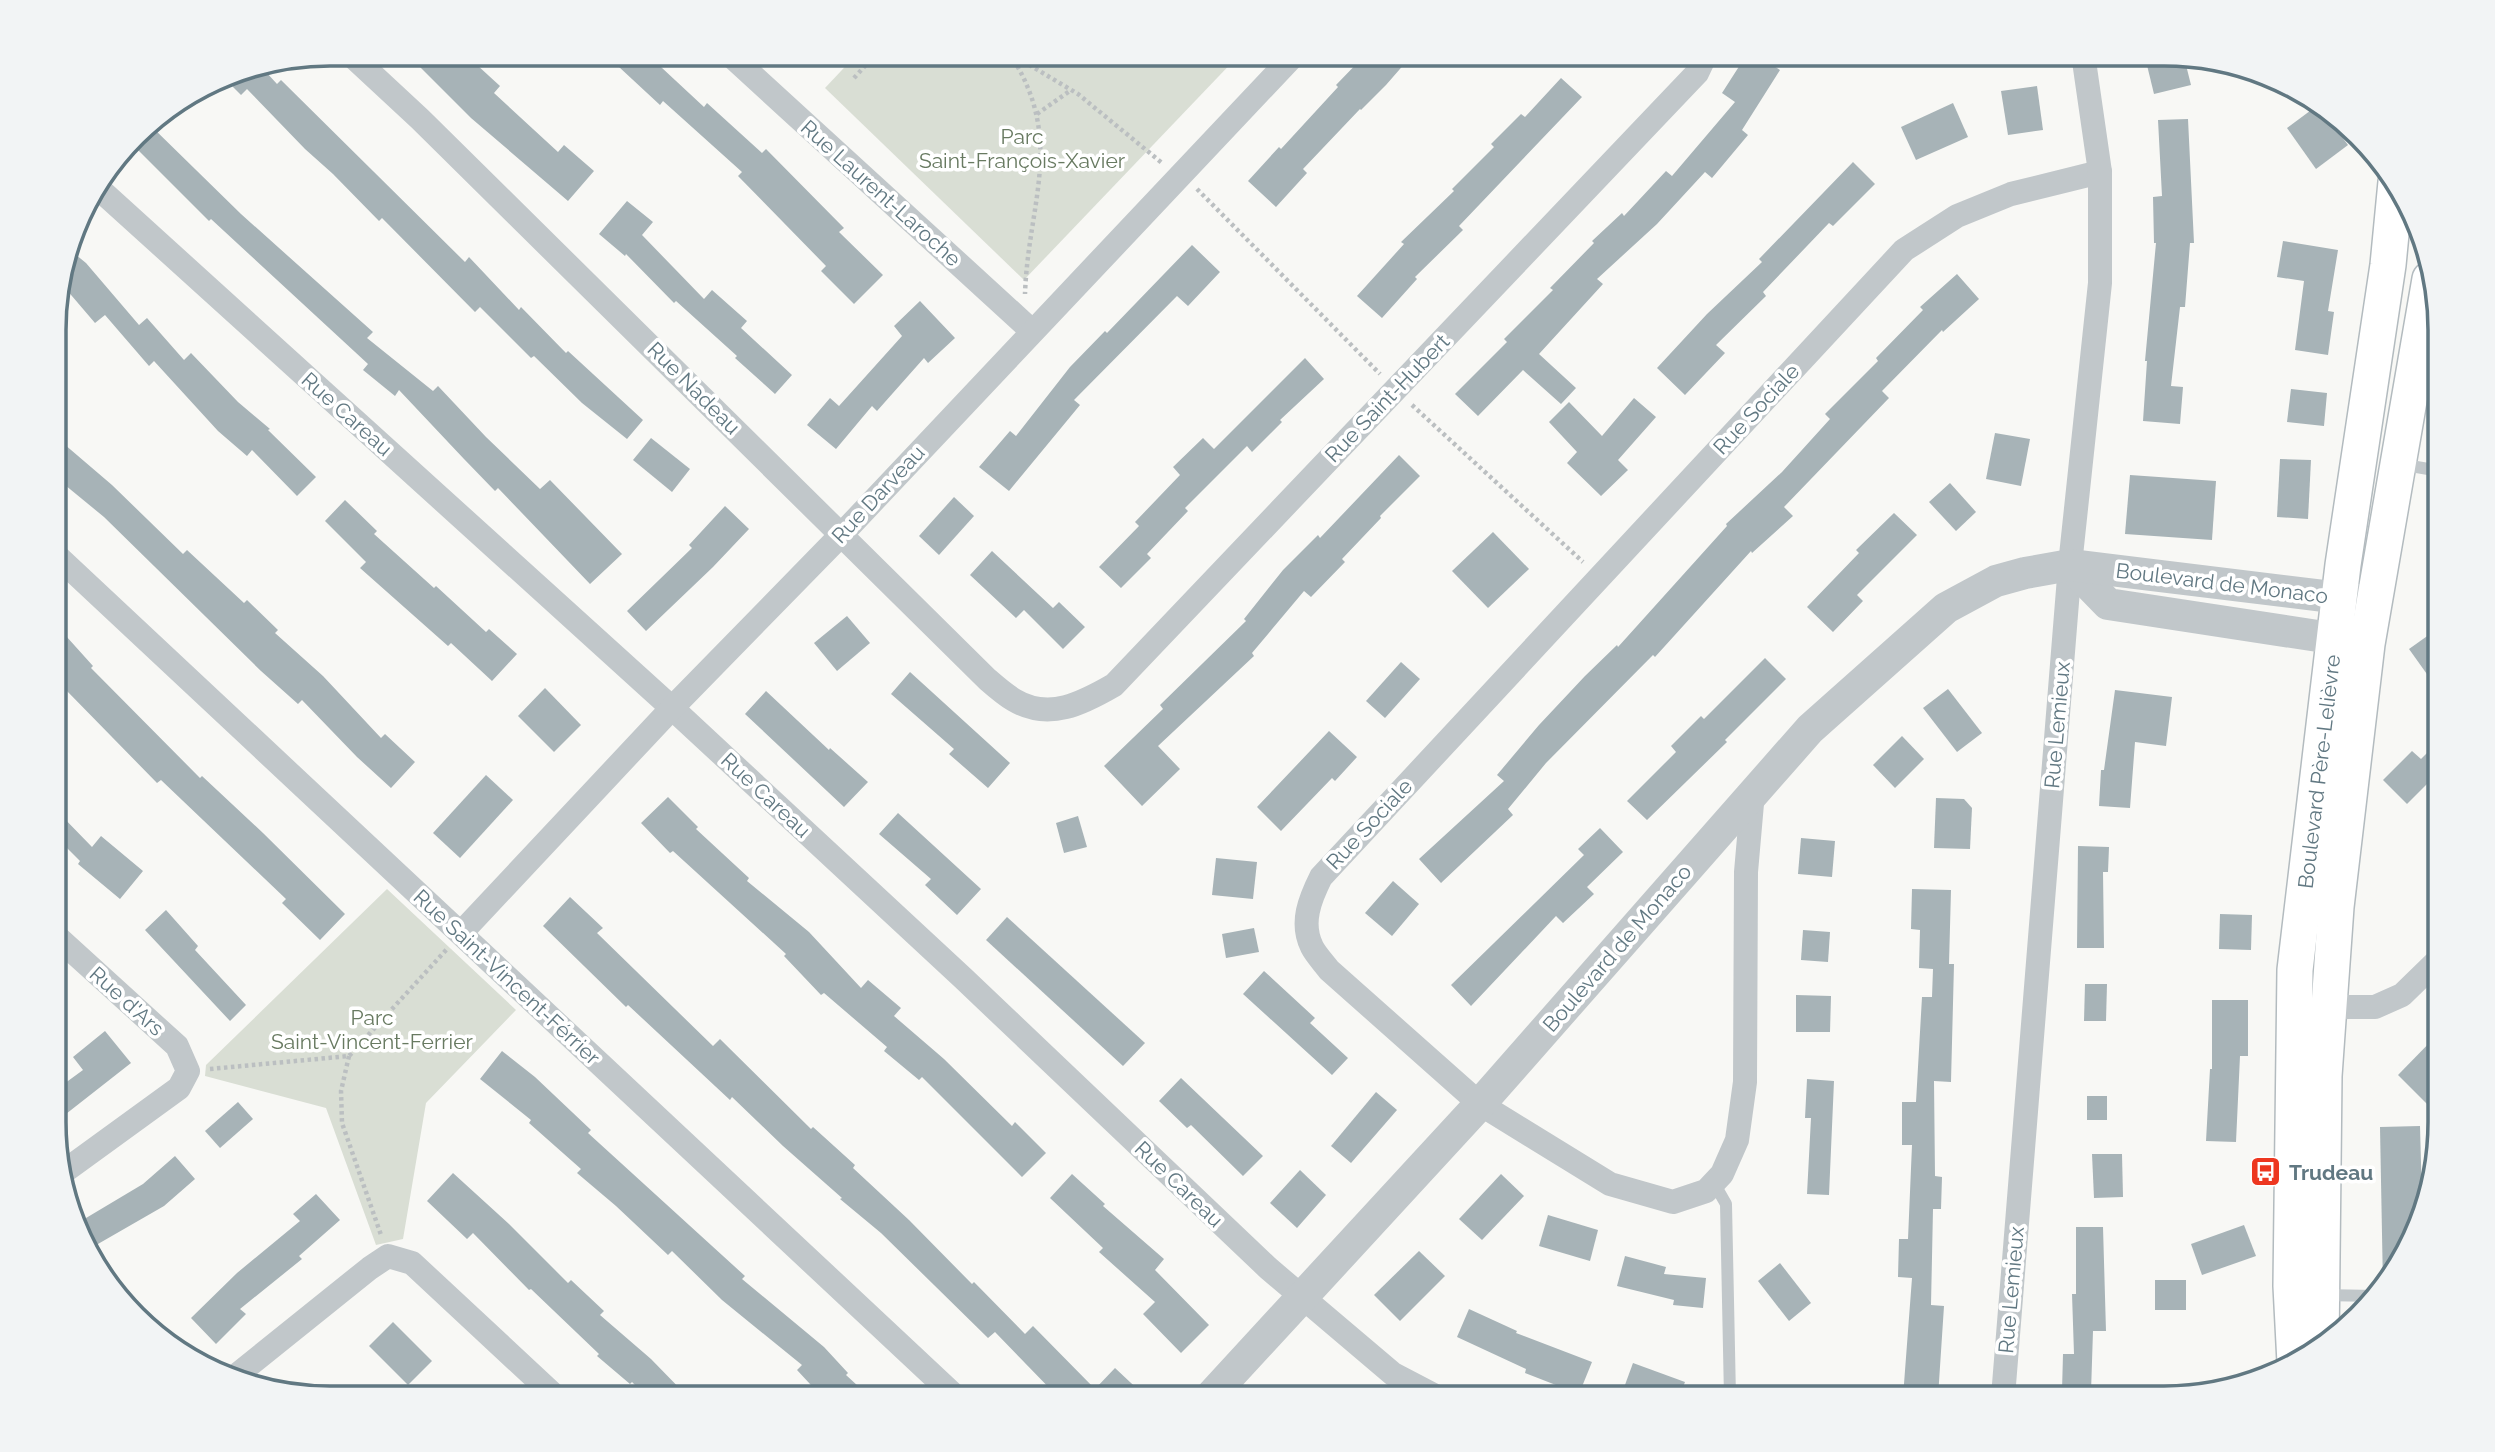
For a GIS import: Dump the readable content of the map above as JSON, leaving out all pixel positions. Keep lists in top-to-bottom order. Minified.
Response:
{"streets":{"main road":["Boulevard Père-Lelièvre"],"street":["Rue Laurent-Laroche","Rue Nadeau","Rue Saint-Hubert","Rue Sociale","Rue Careau","Rue Darveau","Boulevard de Monaco","Rue Lemieux","Rue Saint-Vincent-Férrier","Rue d'Ars"]},"crossings":[["Rue Laurent-Laroche","Rue Darveau"],["Rue Nadeau","Rue Saint-Hubert"],["Rue Nadeau","Rue Darveau"],["Rue Sociale","Boulevard de Monaco"],["Rue Sociale","Rue Lemieux"],["Rue Careau","Rue Darveau"],["Rue Careau","Boulevard de Monaco"],["Rue Darveau","Rue Saint-Vincent-Férrier"],["Boulevard de Monaco","Rue Lemieux"],["Boulevard de Monaco","Boulevard Père-Lelièvre"]],"parks":["Parc Saint-François-Xavier","Parc Saint-Vincent-Ferrier"],"places":{"bus stop":["Trudeau"]}}
